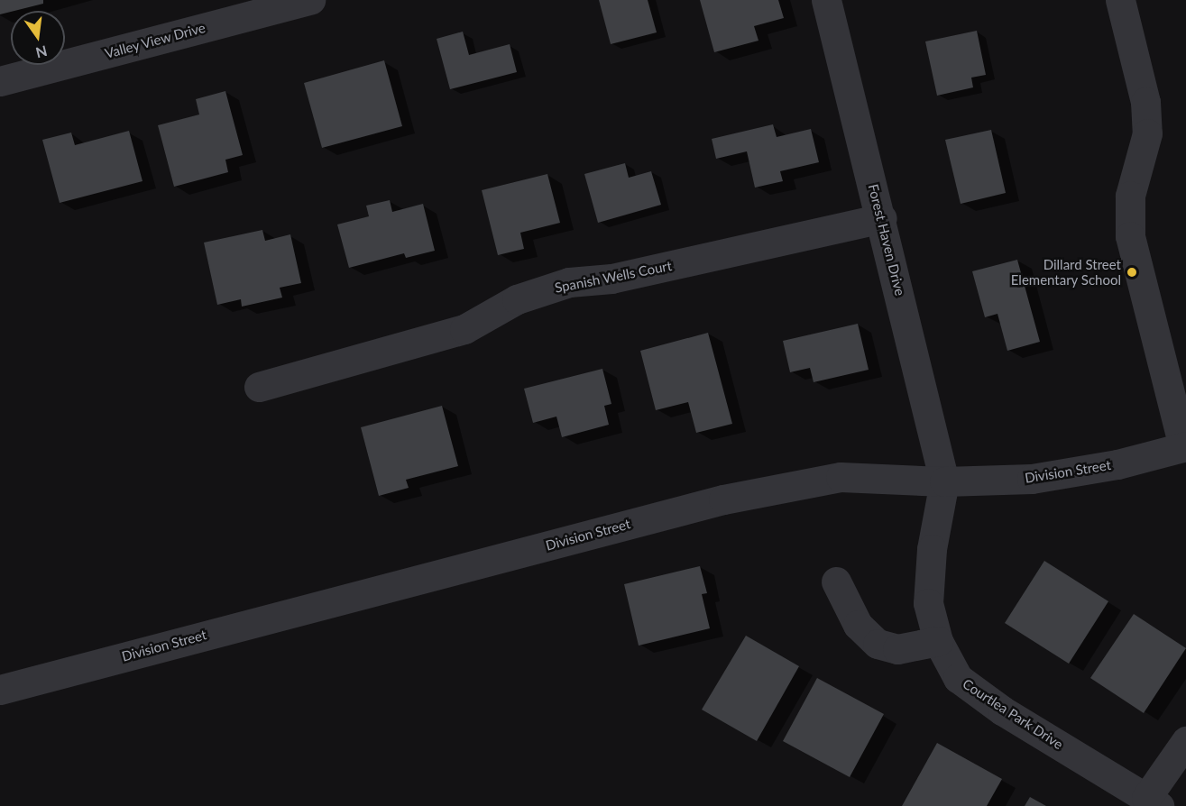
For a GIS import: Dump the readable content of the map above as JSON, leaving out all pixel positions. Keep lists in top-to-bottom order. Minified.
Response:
{"streets":{"street":["Valley View Drive","Forest Haven Drive","Spanish Wells Court","Division Street","Courtlea Park Drive"]},"crossings":[["Forest Haven Drive","Spanish Wells Court"],["Forest Haven Drive","Division Street"],["Forest Haven Drive","Courtlea Park Drive"],["Division Street","Courtlea Park Drive"]],"places":["Dillard Street Elementary School"],"north":"bottom"}
